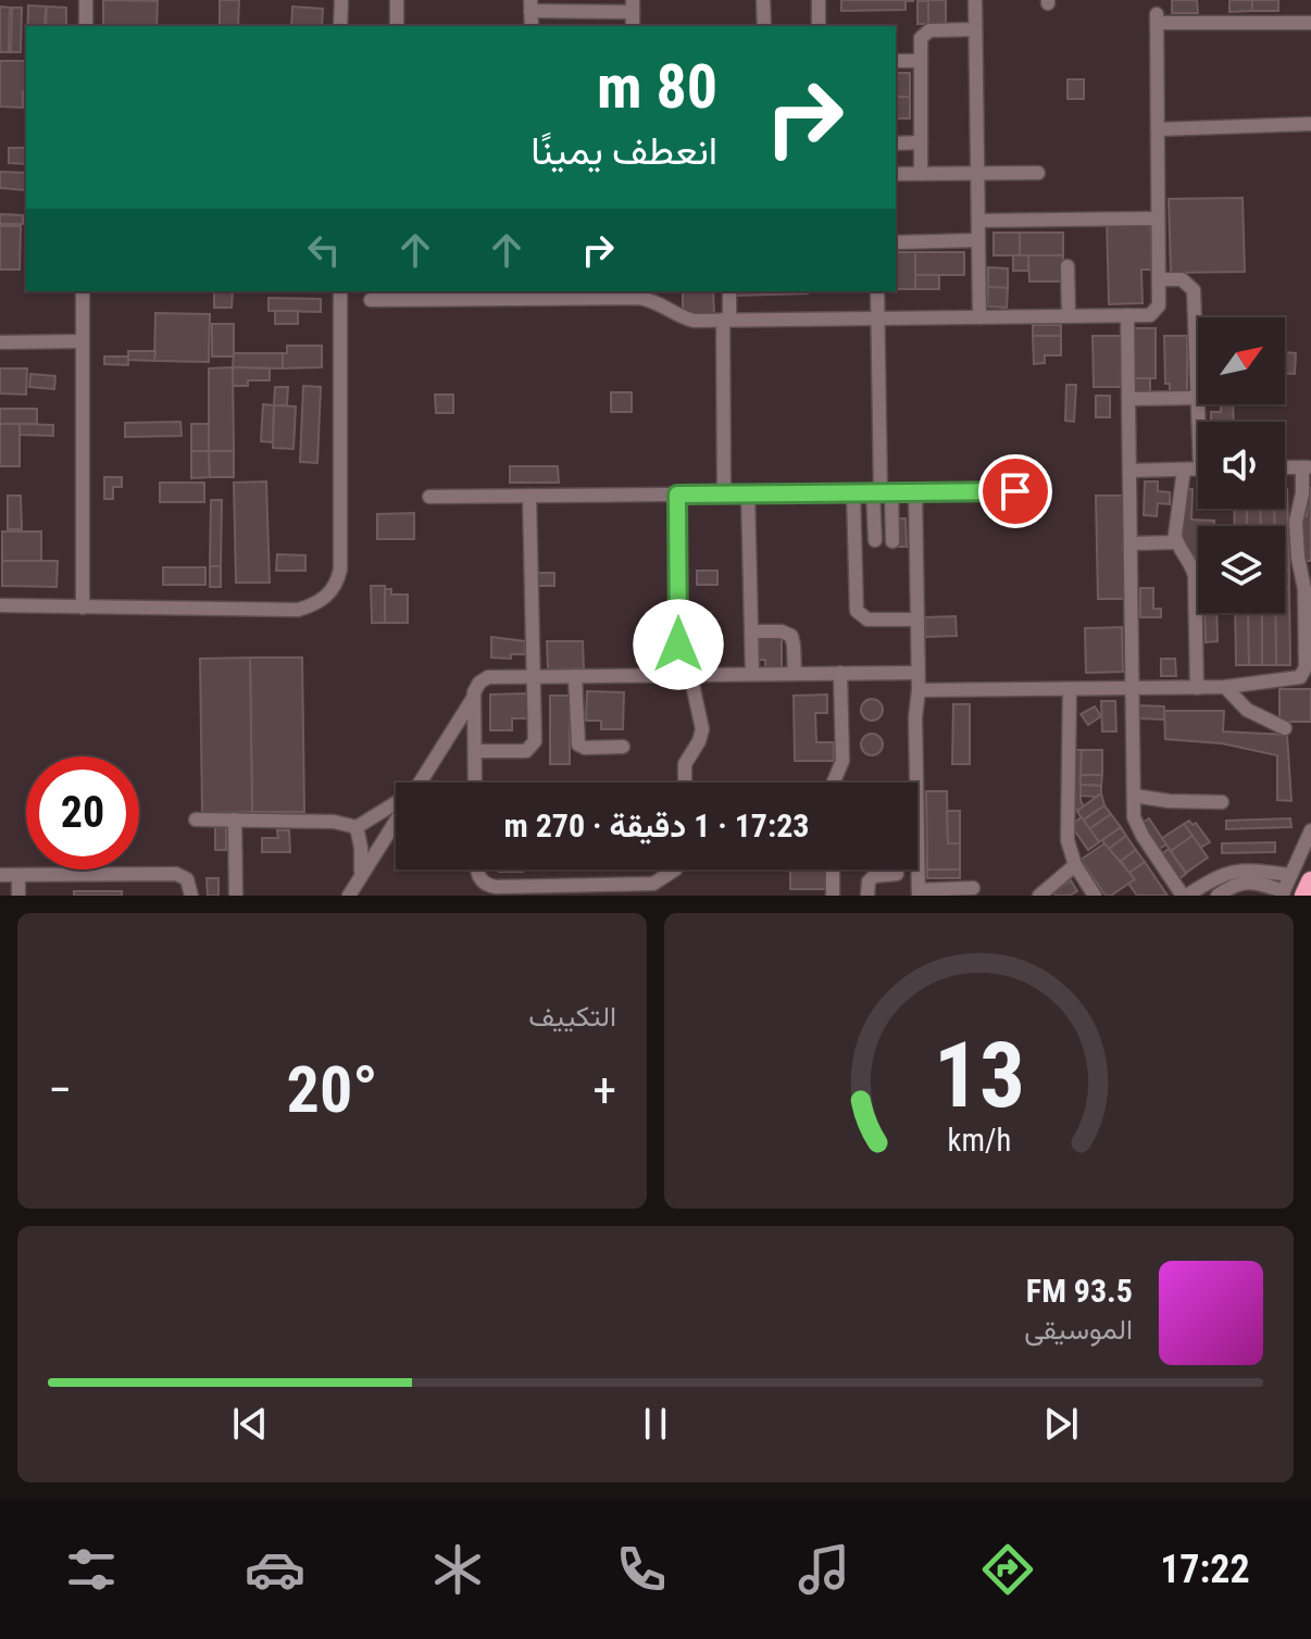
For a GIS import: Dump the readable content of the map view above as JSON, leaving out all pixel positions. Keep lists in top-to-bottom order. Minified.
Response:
{"north":"top right","page":{"turn":["80 m","انعطف يمينًا"],"limit":"20","trip":"17:23 · 1 دقيقة · 270 m","tile":"التكييف","heat":["−","20°","+"],"song":["93.5 FM","الموسيقى"],"tabs":"17:22","gauge":["13","km/h"]}}
